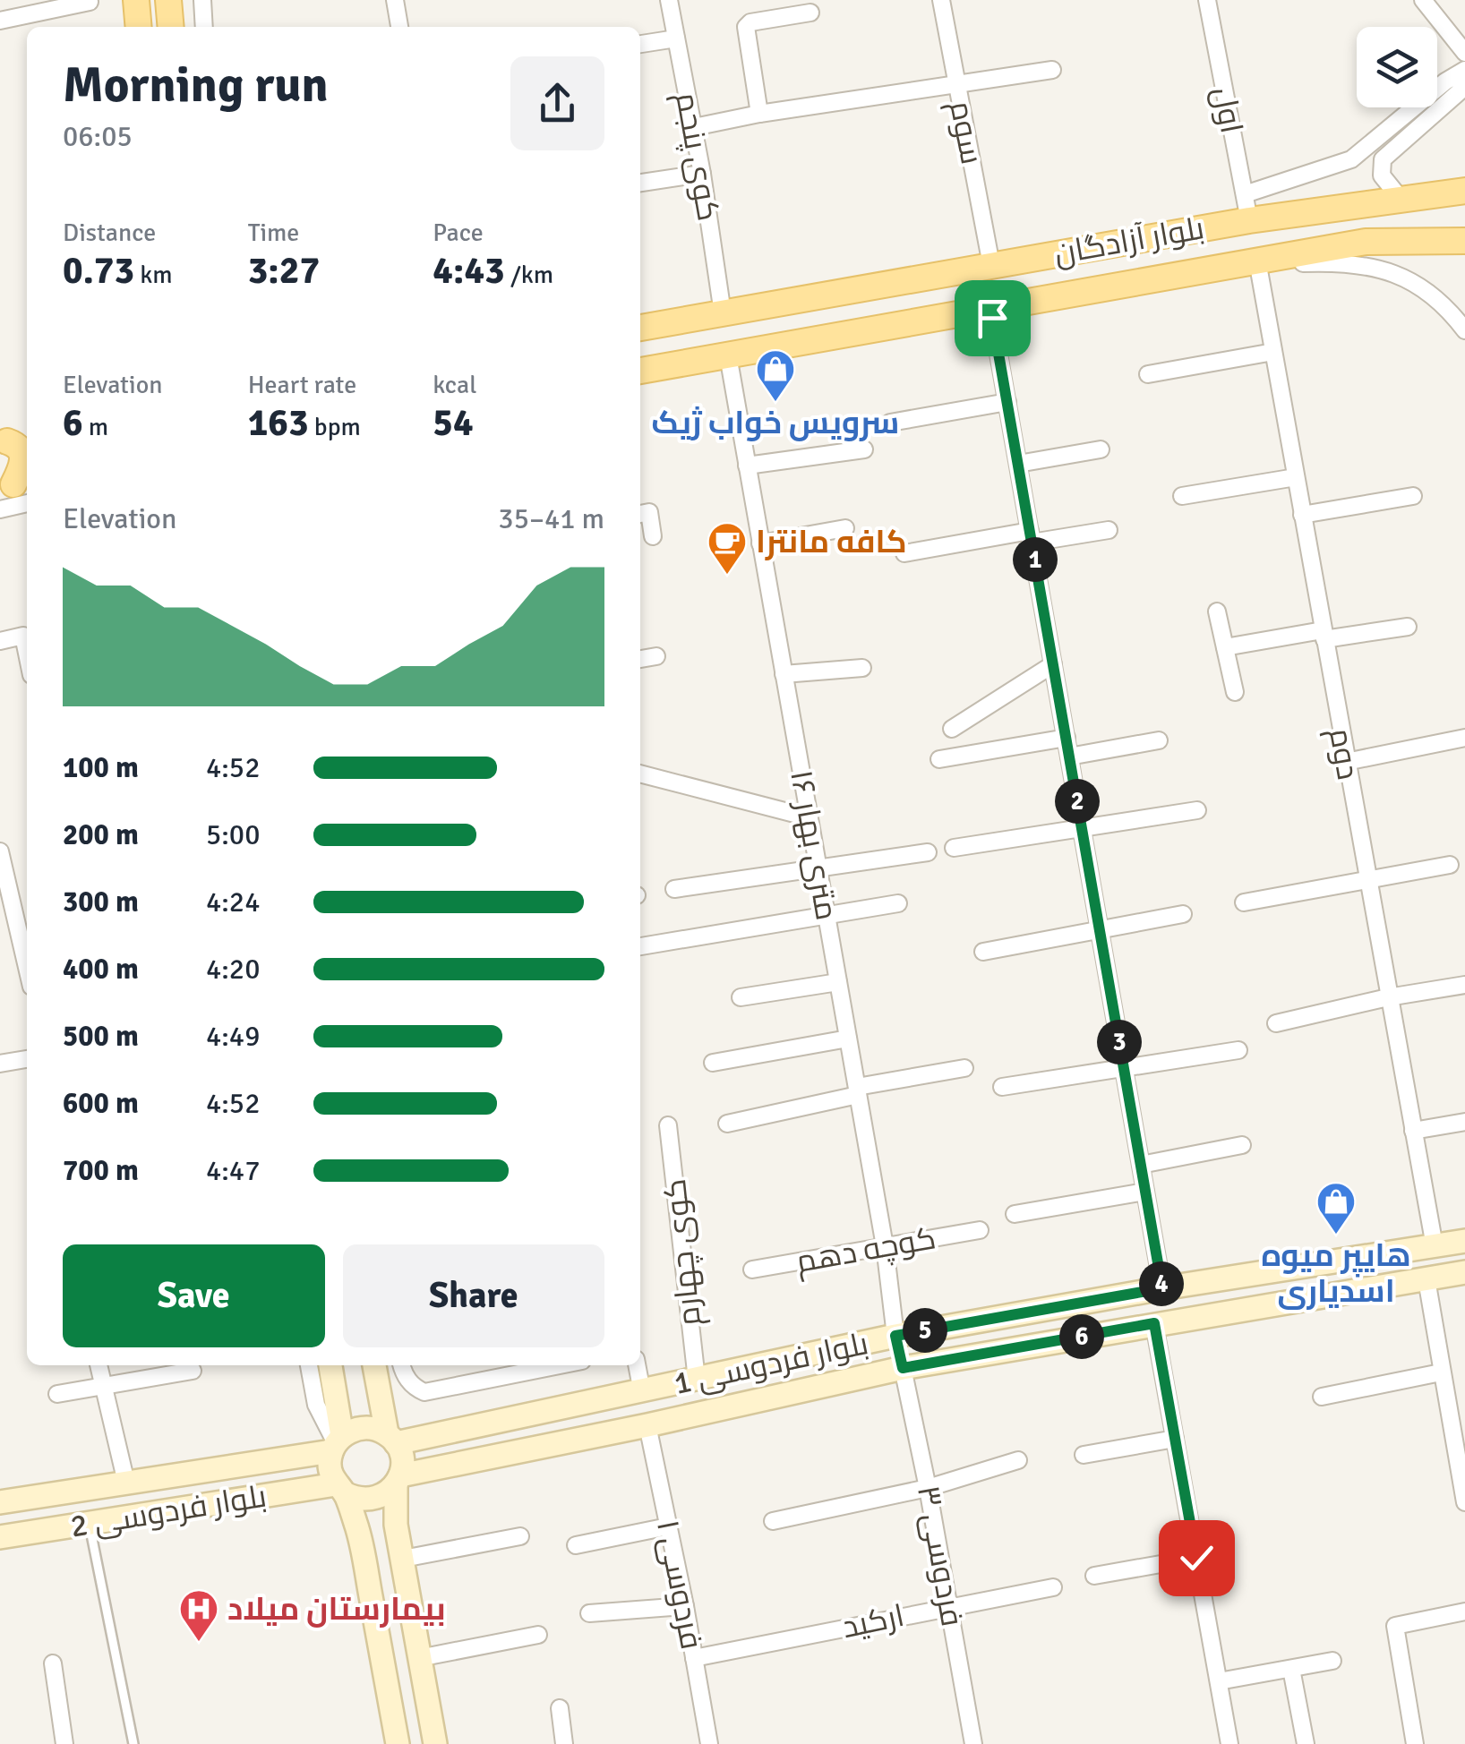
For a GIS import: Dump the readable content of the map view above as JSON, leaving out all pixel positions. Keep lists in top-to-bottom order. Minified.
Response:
{"streets":{"main road":["بلوار آزادگان","بلوار فردوسی 1","بلوار فردوسی 2"],"street":["اول","سوم","کوی پنجم","دوم","۱۶ متری بهار","کوچه دهم","کوی چهارم","فردوسی ۳","فردوسی ۱","ارکید"]},"crossings":[["اول","بلوار آزادگان"],["سوم","بلوار آزادگان"],["کوی پنجم","بلوار آزادگان"],["بلوار آزادگان","دوم"],["بلوار آزادگان","۱۶ متری بهار"],["دوم","بلوار فردوسی 1"],["۱۶ متری بهار","کوچه دهم"],["۱۶ متری بهار","بلوار فردوسی 1"],["کوی چهارم","بلوار فردوسی 1"],["بلوار فردوسی 1","بلوار فردوسی 2"],["بلوار فردوسی 1","فردوسی ۳"],["بلوار فردوسی 1","فردوسی ۱"],["فردوسی ۳","ارکید"],["فردوسی ۱","ارکید"]],"places":{"shop":["سرویس خواب ژیک","هایپر میوه اسدیاری"],"cafe":["کافه مانترا"],"hospital":["بیمارستان میلاد"]},"page":{"heading":["Morning run","06:05"],"stats":[["Distance","0.73 km"],["Time","3:27"],["Pace","4:43 /km"],["Elevation","6 m"],["Heart rate","163 bpm"],["kcal","54"]],"chart":["Elevation","35–41 m"],"pins":["1","2","3","4","5","6"],"list":[{"name":"100 m","note":"4:52"},{"name":"200 m","note":"5:00"},{"name":"300 m","note":"4:24"},{"name":"400 m","note":"4:20"},{"name":"500 m","note":"4:49"},{"name":"600 m","note":"4:52"},{"name":"700 m","note":"4:47"}],"buttons":["Save","Share"]}}
